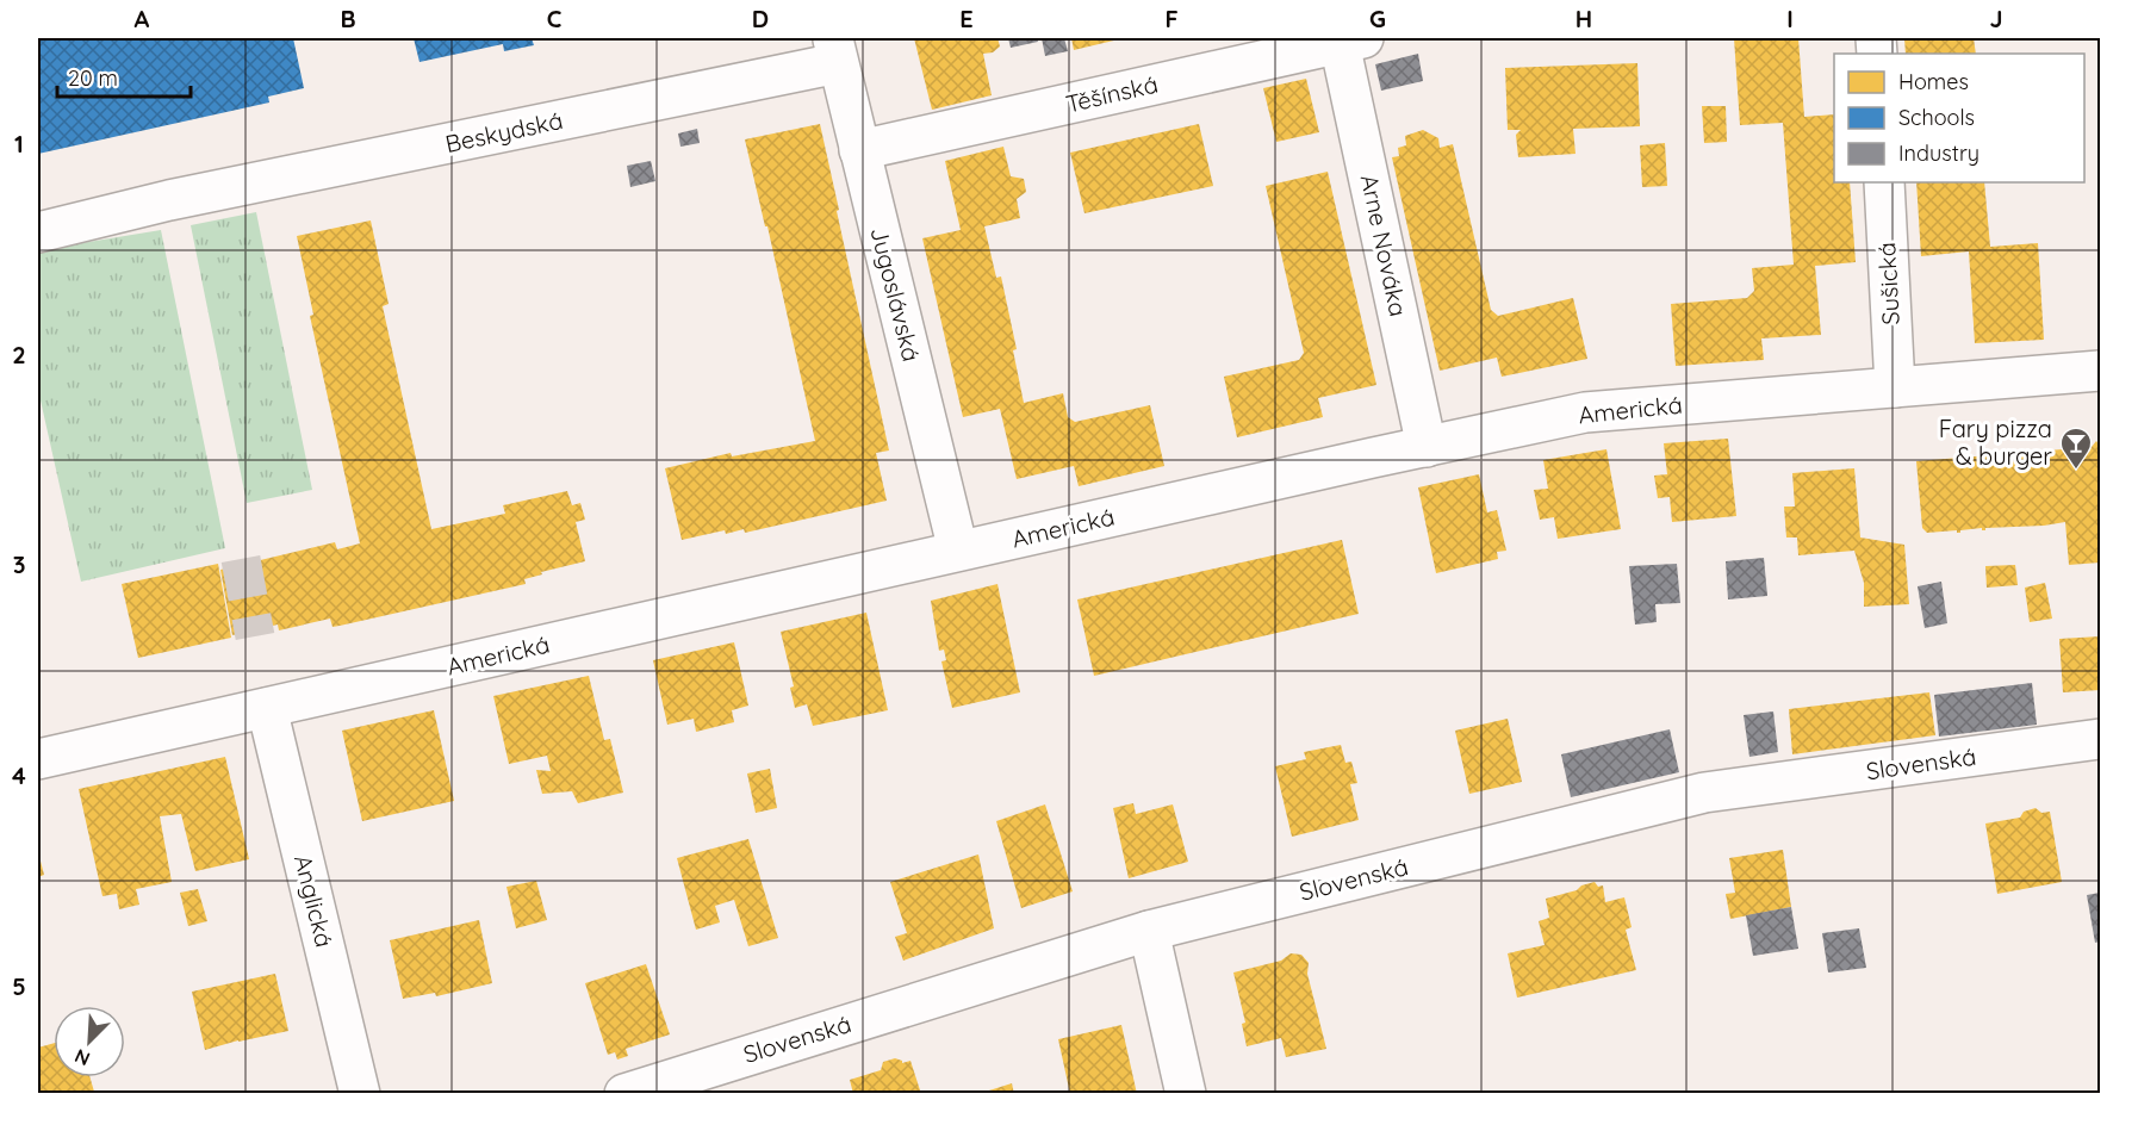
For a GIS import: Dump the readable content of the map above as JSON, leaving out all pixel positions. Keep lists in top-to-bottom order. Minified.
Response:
{"streets":{"street":["Těšínská","Beskydská","Arne Nováka","Sušická","Jugoslávská","Americká","Slovenská","Anglická"]},"crossings":[["Těšínská","Arne Nováka"],["Těšínská","Jugoslávská"],["Beskydská","Jugoslávská"],["Arne Nováka","Americká"],["Sušická","Americká"],["Jugoslávská","Americká"],["Americká","Anglická"]],"places":{"bar":["Fary pizza & burger"]},"legend":["Homes","Schools","Industry"],"scale_bar":"20 m","north":"bottom left","grid":{"columns":["A","B","C","D","E","F","G","H","I","J"],"rows":["1","2","3","4","5"]}}
